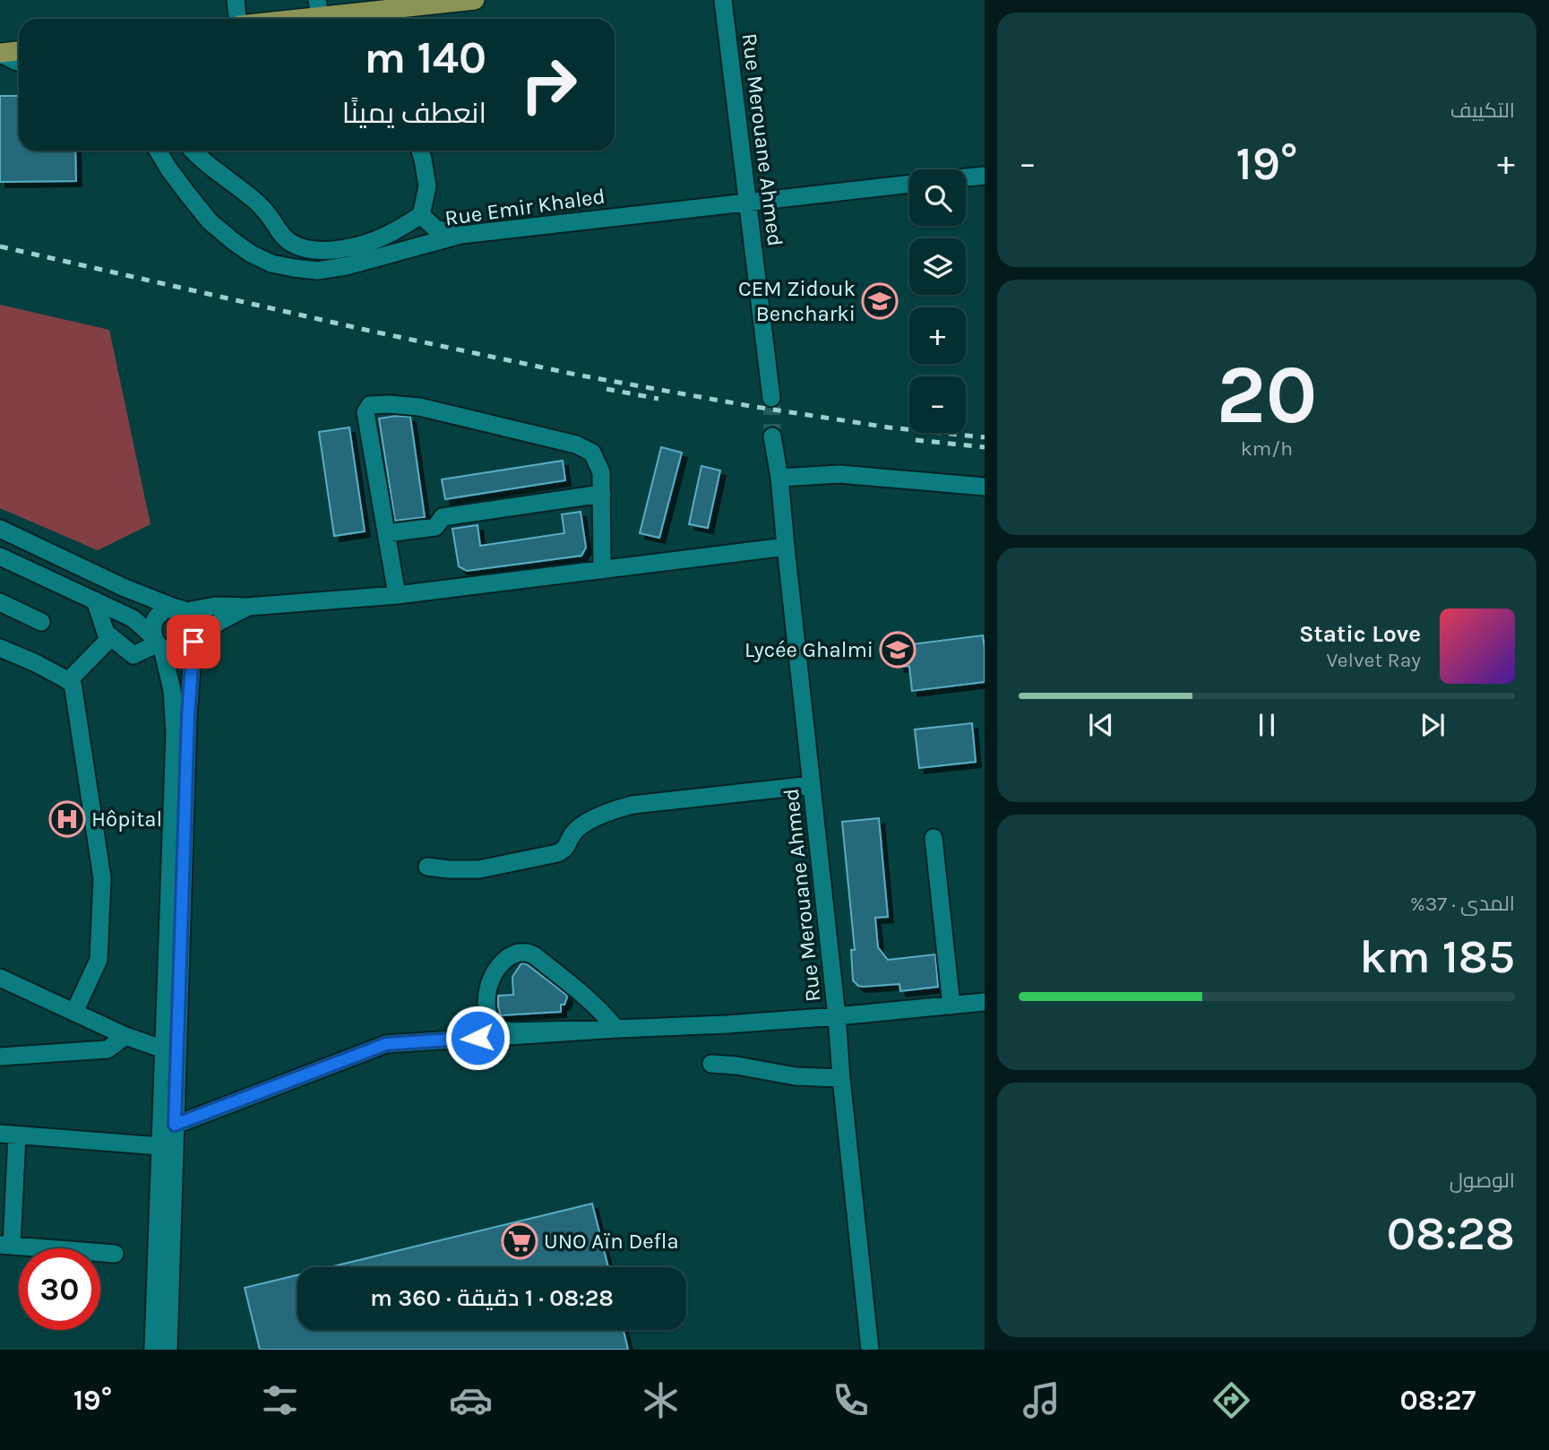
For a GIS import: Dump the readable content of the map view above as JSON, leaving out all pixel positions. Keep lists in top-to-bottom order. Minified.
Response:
{"streets":{"street":["Rue Merouane Ahmed","Rue Emir Khaled"]},"crossings":[["Rue Merouane Ahmed","Rue Emir Khaled"]],"places":{"school or university":["CEM Zidouk Bencharki","Lycée Ghalmi"],"hospital":["Hôpital"],"supermarket":["UNO Aïn Defla"]},"page":{"tile":["التكييف",["20","km/h"],["المدى · 37%","185 km"],["الوصول","08:28"]],"turn":["140 m","انعطف يمينًا"],"heat":["−","19°","+"],"map_buttons":["+","−"],"song":["Static Love","Velvet Ray"],"limit":"30","trip":"08:28 · 1 دقيقة · 360 m","tabs":["08:27","19°"]}}
